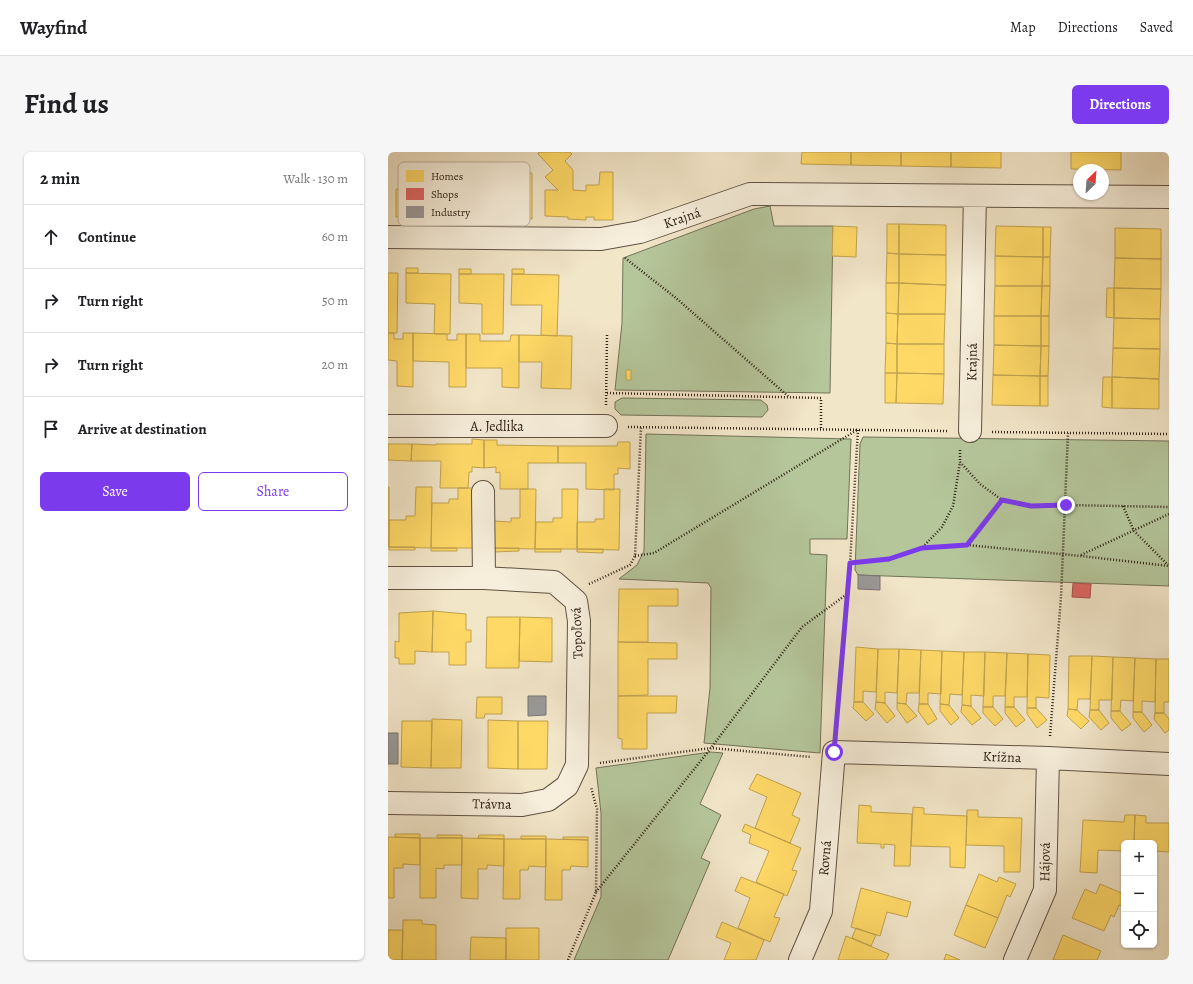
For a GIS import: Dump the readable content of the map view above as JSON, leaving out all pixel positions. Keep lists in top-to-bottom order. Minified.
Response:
{"streets":{"street":["Krajná","A. Jedlika","Topoľová","Krížna","Trávna","Rovná","Hájová"]},"crossings":[["Topoľová","Trávna"],["Krížna","Rovná"],["Krížna","Hájová"]],"legend":["Homes","Shops","Industry"],"north":"top right","page":{"header":"Wayfind","nav":["Map","Directions","Saved"],"title":"Find us","buttons":["Directions",["Save","Share"]],"heading":["2 min","Walk · 130 m"],"list":[["Continue","60 m"],["Turn right","50 m"],["Turn right","20 m"],"Arrive at destination"],"map_buttons":["+","−"]}}
